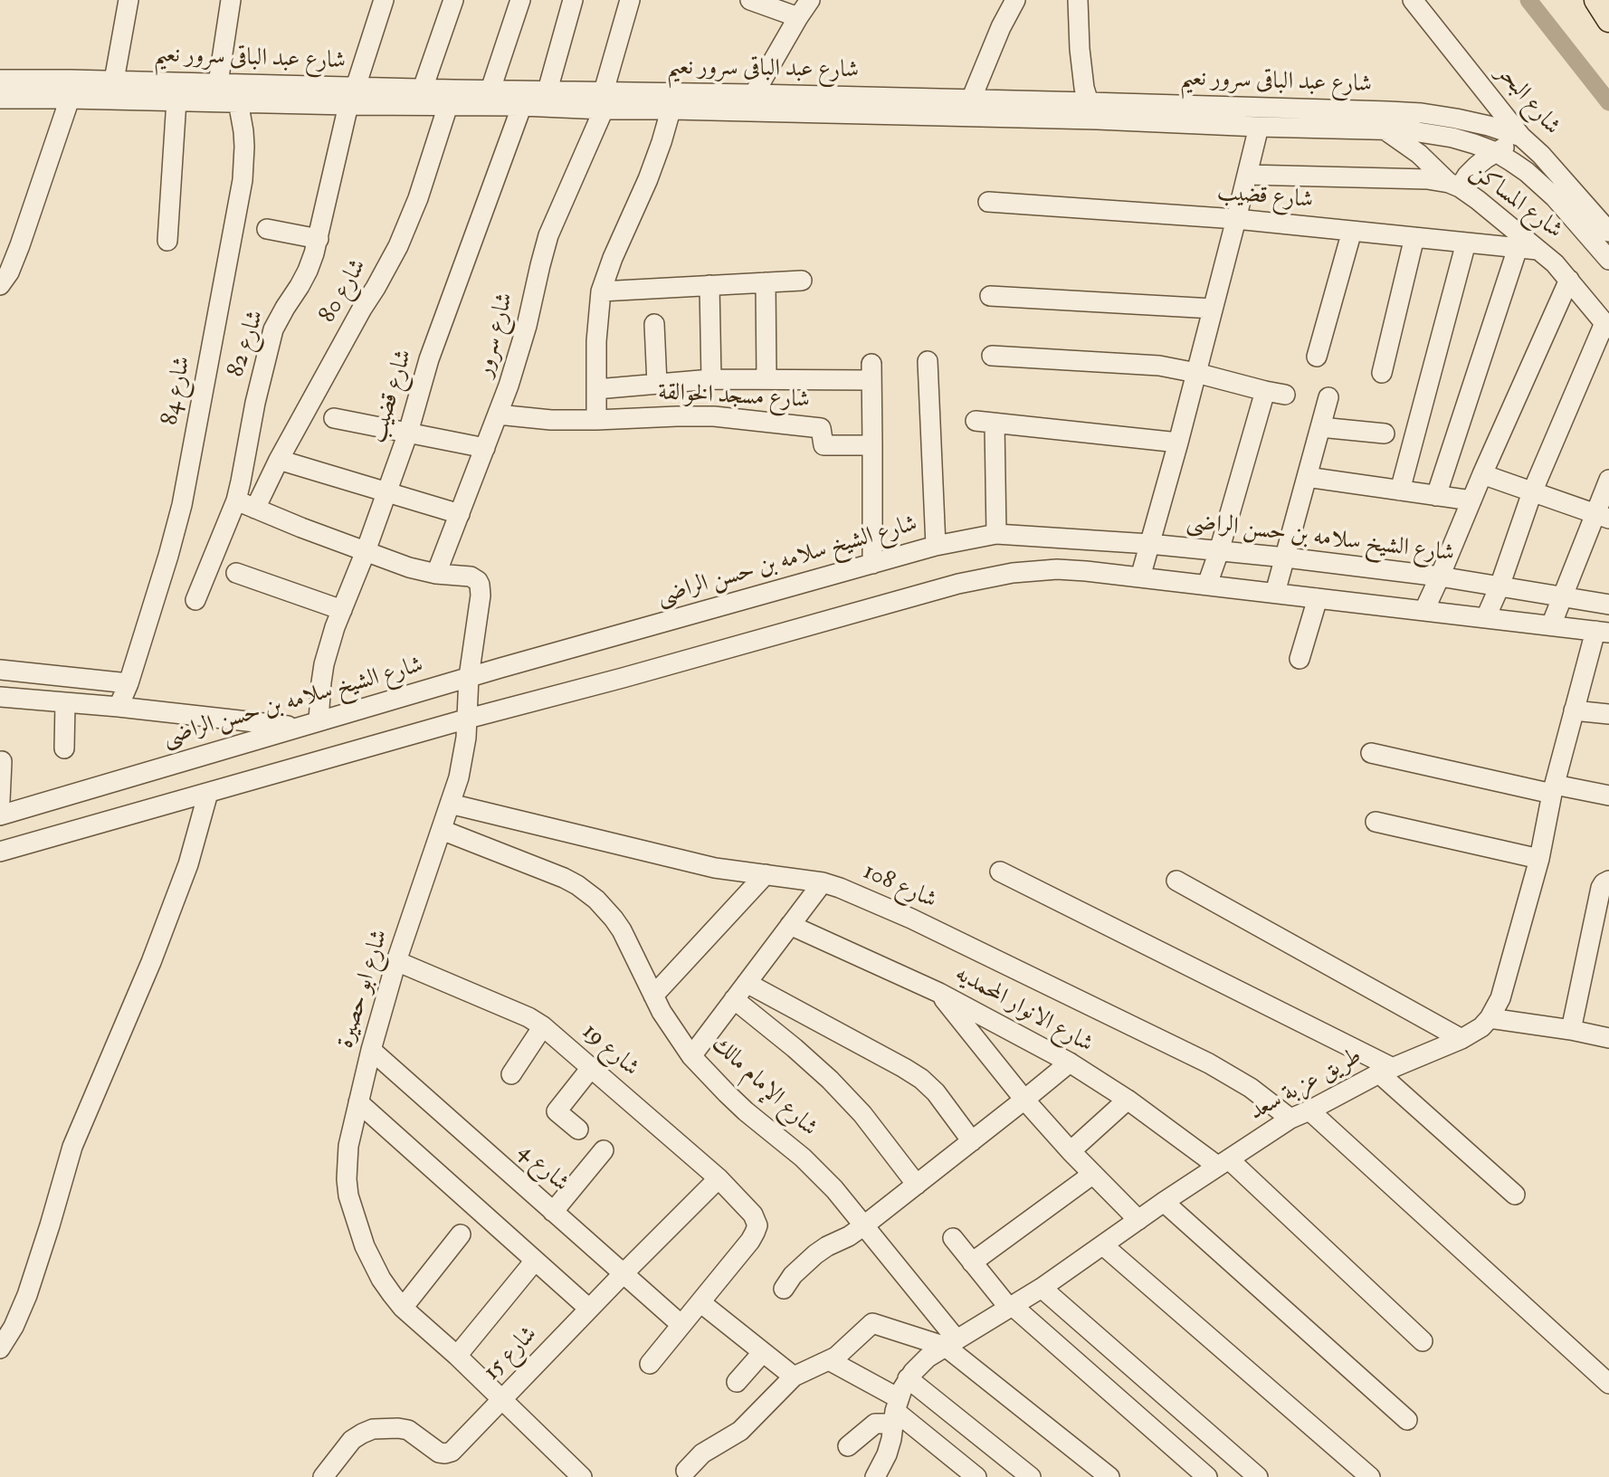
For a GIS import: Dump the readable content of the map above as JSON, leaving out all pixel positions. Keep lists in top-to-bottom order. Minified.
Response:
{"streets":{"street":["شارع عبد الباقى سرور نعيم","شارع البحر","شارع قضيب","شارع المساكن","شارع 80","شارع سرور","شارع 82","شارع 84","شارع مسجد الخوالقة","شارع الشيخ سلامه بن حسن الراضى","شارع 108","شارع ابو حصيرة","شارع الانوار المحمديه","شارع 19","طريق عزبة سعد","شارع الإمام مالك","شارع 4","شارع 15"]},"crossings":[["شارع عبد الباقى سرور نعيم","شارع البحر"],["شارع عبد الباقى سرور نعيم","شارع قضيب"],["شارع عبد الباقى سرور نعيم","شارع 80"],["شارع عبد الباقى سرور نعيم","شارع سرور"],["شارع عبد الباقى سرور نعيم","شارع 82"],["شارع عبد الباقى سرور نعيم","شارع 84"],["شارع قضيب","شارع المساكن"],["شارع قضيب","شارع الشيخ سلامه بن حسن الراضى"],["شارع سرور","شارع مسجد الخوالقة"],["شارع سرور","شارع ابو حصيرة"],["شارع الشيخ سلامه بن حسن الراضى","شارع ابو حصيرة"],["شارع 108","شارع ابو حصيرة"],["شارع 108","طريق عزبة سعد"],["شارع ابو حصيرة","شارع 19"],["شارع ابو حصيرة","شارع الإمام مالك"],["شارع ابو حصيرة","شارع 4"],["شارع ابو حصيرة","شارع 15"],["شارع الانوار المحمديه","طريق عزبة سعد"],["شارع 19","شارع 15"],["طريق عزبة سعد","شارع الإمام مالك"],["شارع 4","شارع 15"]]}
